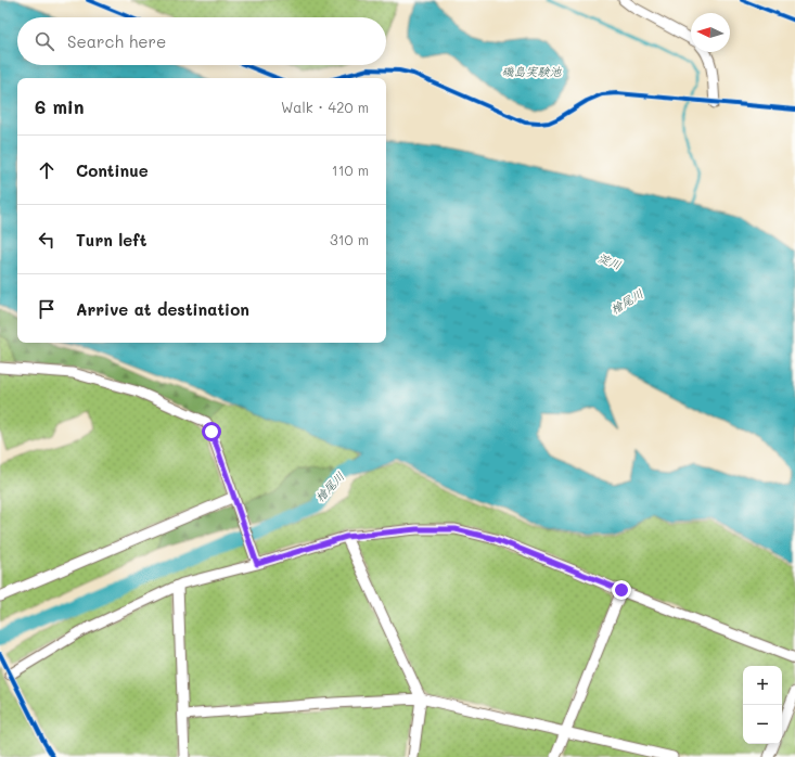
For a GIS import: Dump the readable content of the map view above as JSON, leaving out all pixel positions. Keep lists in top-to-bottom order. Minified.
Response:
{"water":["磯島実験池","淀川","檜尾川"],"north":"left","page":{"search":"Search here","heading":["6 min","Walk · 420 m"],"list":[["Continue","110 m"],["Turn left","310 m"],"Arrive at destination"],"map_buttons":["+","−"]}}
